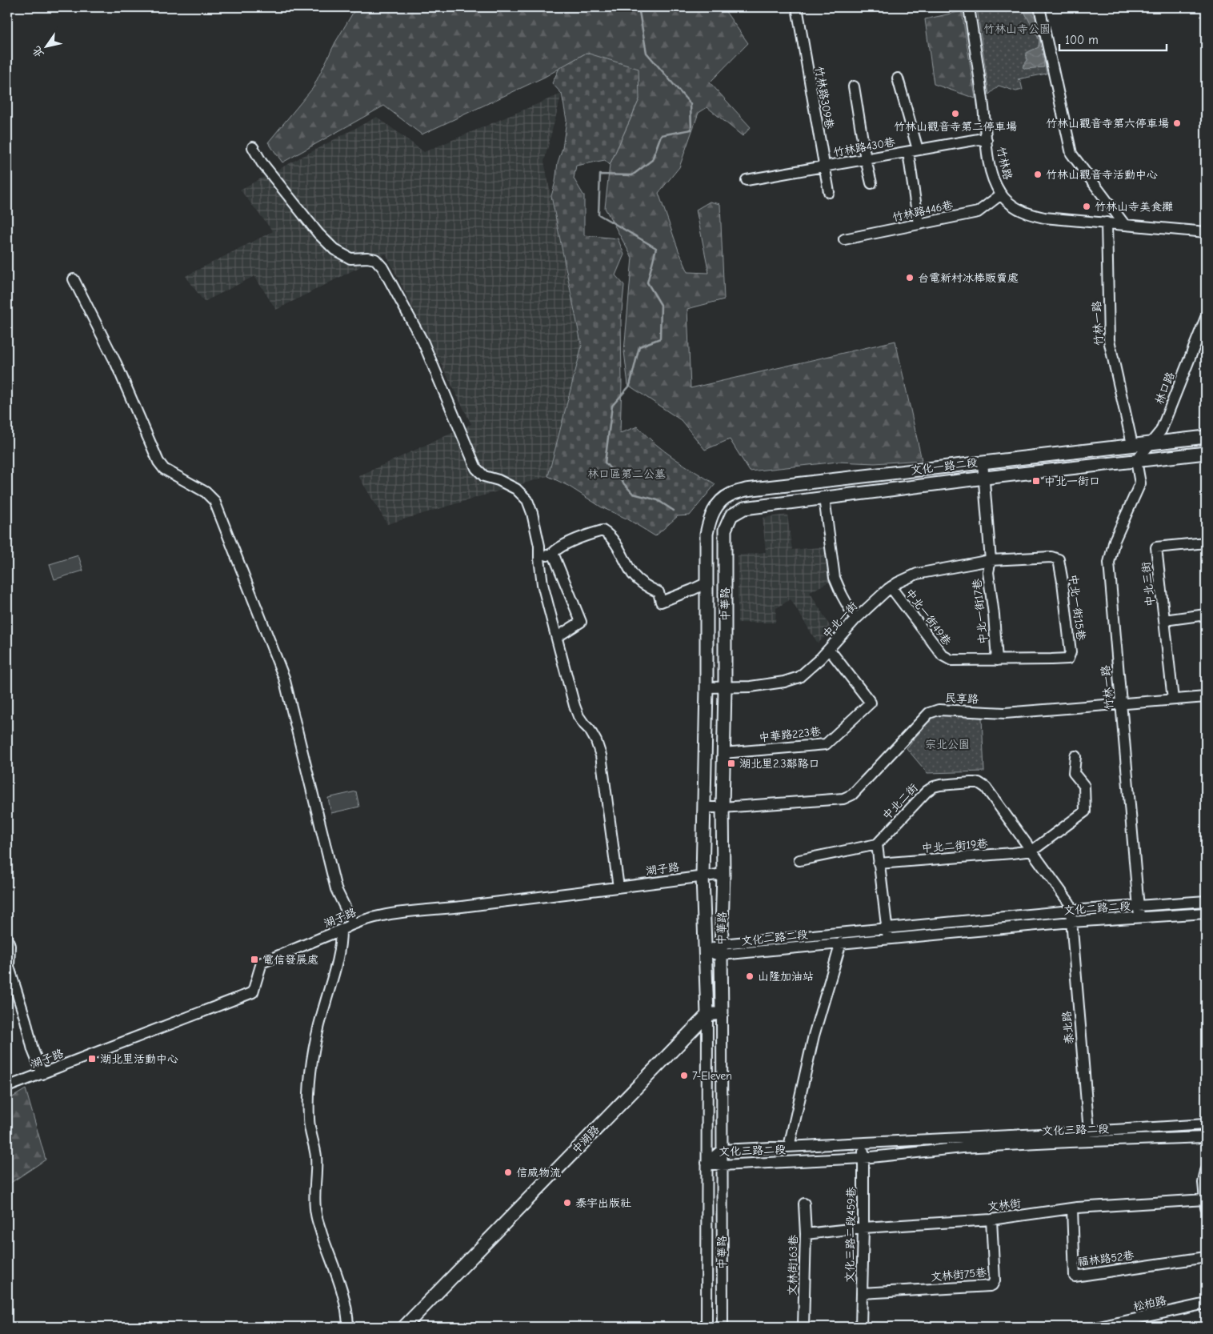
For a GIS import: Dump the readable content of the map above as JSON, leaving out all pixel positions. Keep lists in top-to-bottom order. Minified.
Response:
{"streets":{"main road":["文化一路二段","中華路","中湖路"],"street":["竹林路309巷","竹林路430巷","竹林路","竹林路446巷","竹林一路","林口路","中北三街","中北一街15巷","中北一街17巷","中北一街49巷","中北一街","民享路","中華路223巷","中北二街","中北二街19巷","湖子路","文化二路二段","泰北路","文化三路二段","文林街","文化三路二段459巷","福林路52巷","文林街163巷","文林街75巷","松柏路"]},"crossings":[["竹林路309巷","竹林路430巷"],["竹林路430巷","竹林路"],["竹林路","竹林路446巷"],["竹林路","竹林一路"],["竹林一路","林口路"],["竹林一路","文化一路二段"],["竹林一路","民享路"],["竹林一路","文化二路二段"],["林口路","文化一路二段"],["文化一路二段","中華路"],["中北三街","民享路"],["中華路","中北一街"],["中華路","民享路"],["中華路","中華路223巷"],["中華路","湖子路"],["中華路","文化二路二段"],["中華路","文化三路二段"],["中華路","中湖路"],["中北一街15巷","中北一街17巷"],["中北一街15巷","中北一街49巷"],["中北一街15巷","中北一街"],["中北一街17巷","中北一街49巷"],["中北一街17巷","中北一街"],["中北一街49巷","中北一街"],["中北一街","中華路223巷"],["中北二街","中北二街19巷"],["中北二街","文化二路二段"],["中北二街","泰北路"],["文化二路二段","泰北路"],["泰北路","文化三路二段"],["文化三路二段","文化三路二段459巷"],["文林街","文化三路二段459巷"],["文林街","福林路52巷"],["文林街","文林街163巷"],["文林街","文林街75巷"],["文化三路二段459巷","文林街75巷"]],"parks":["竹林山寺公園","林口區第二公墓","宗北公園"],"places":{"other":["竹林山觀音寺第二停車場","竹林山觀音寺第六停車場","竹林山觀音寺活動中心","竹林山寺美食攤","台電新村冰棒販賣處","山隆加油站","7-Eleven","信威物流","泰宇出版社"],"transit":["中北一街口","湖北里2.3鄰路口","電信發展處","湖北里活動中心"]},"scale_bar":"100 m","north":"bottom left"}
